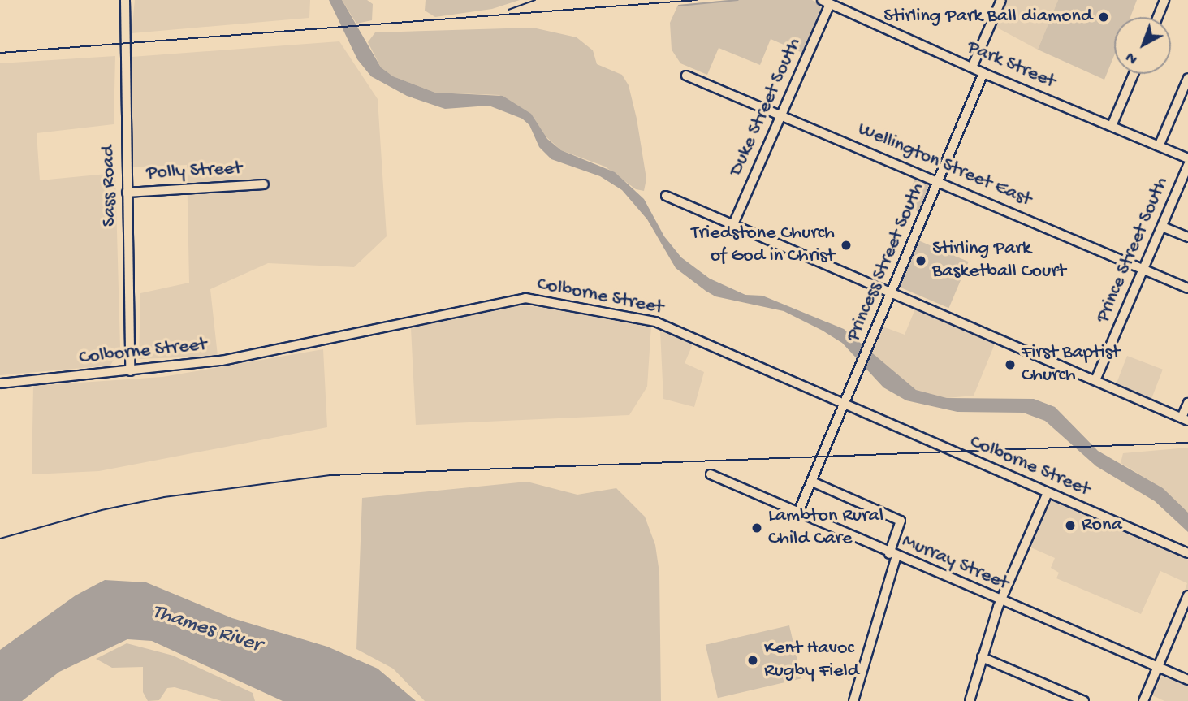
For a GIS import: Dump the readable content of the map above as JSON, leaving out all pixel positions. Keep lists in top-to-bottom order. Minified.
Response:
{"streets":{"street":["Park Street","Duke Street South","Wellington Street East","Polly Street","Sass Road","Prince Street South","Princess Street South","Colborne Street","Murray Street"]},"crossings":[["Park Street","Duke Street South"],["Park Street","Princess Street South"],["Duke Street South","Wellington Street East"],["Wellington Street East","Prince Street South"],["Wellington Street East","Princess Street South"],["Polly Street","Sass Road"],["Sass Road","Colborne Street"],["Princess Street South","Colborne Street"],["Princess Street South","Murray Street"]],"water":["Thames River"],"places":["Stirling Park Ball diamond","Triedstone Church of God in Christ","Stirling Park Basketball Court","First Baptist Church","Rona","Lambton Rural Child Care","Kent Havoc Rugby Field"],"north":"bottom left"}
